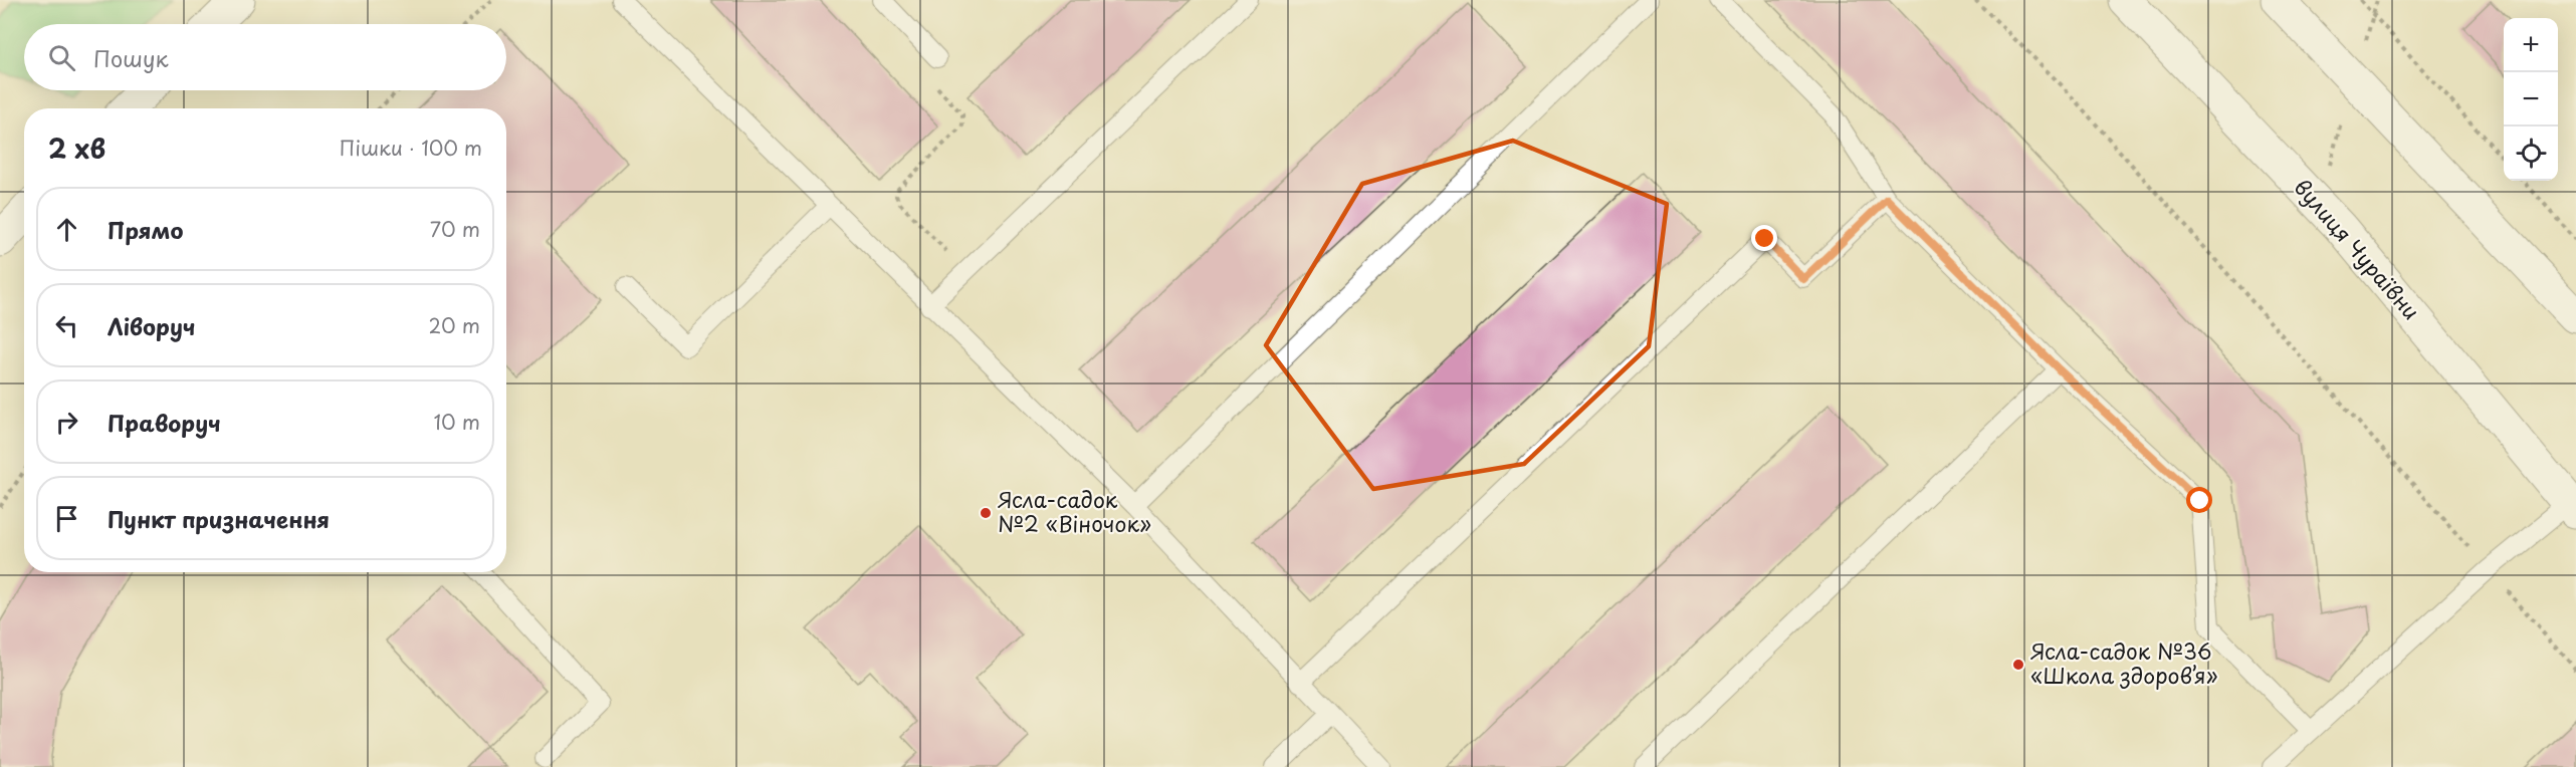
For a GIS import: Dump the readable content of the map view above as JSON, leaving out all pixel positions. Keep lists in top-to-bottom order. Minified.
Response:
{"streets":{"street":["вулиця Чураївни"]},"places":["Ясла-садок №2 «Віночок»","Ясла-садок №36 «Школа здоров’я»"],"page":{"map_buttons":["+","−"],"search":"Пошук","heading":["2 хв","Пішки · 100 m"],"list":[["Прямо","70 m"],["Ліворуч","20 m"],["Праворуч","10 m"],"Пункт призначення"]}}
